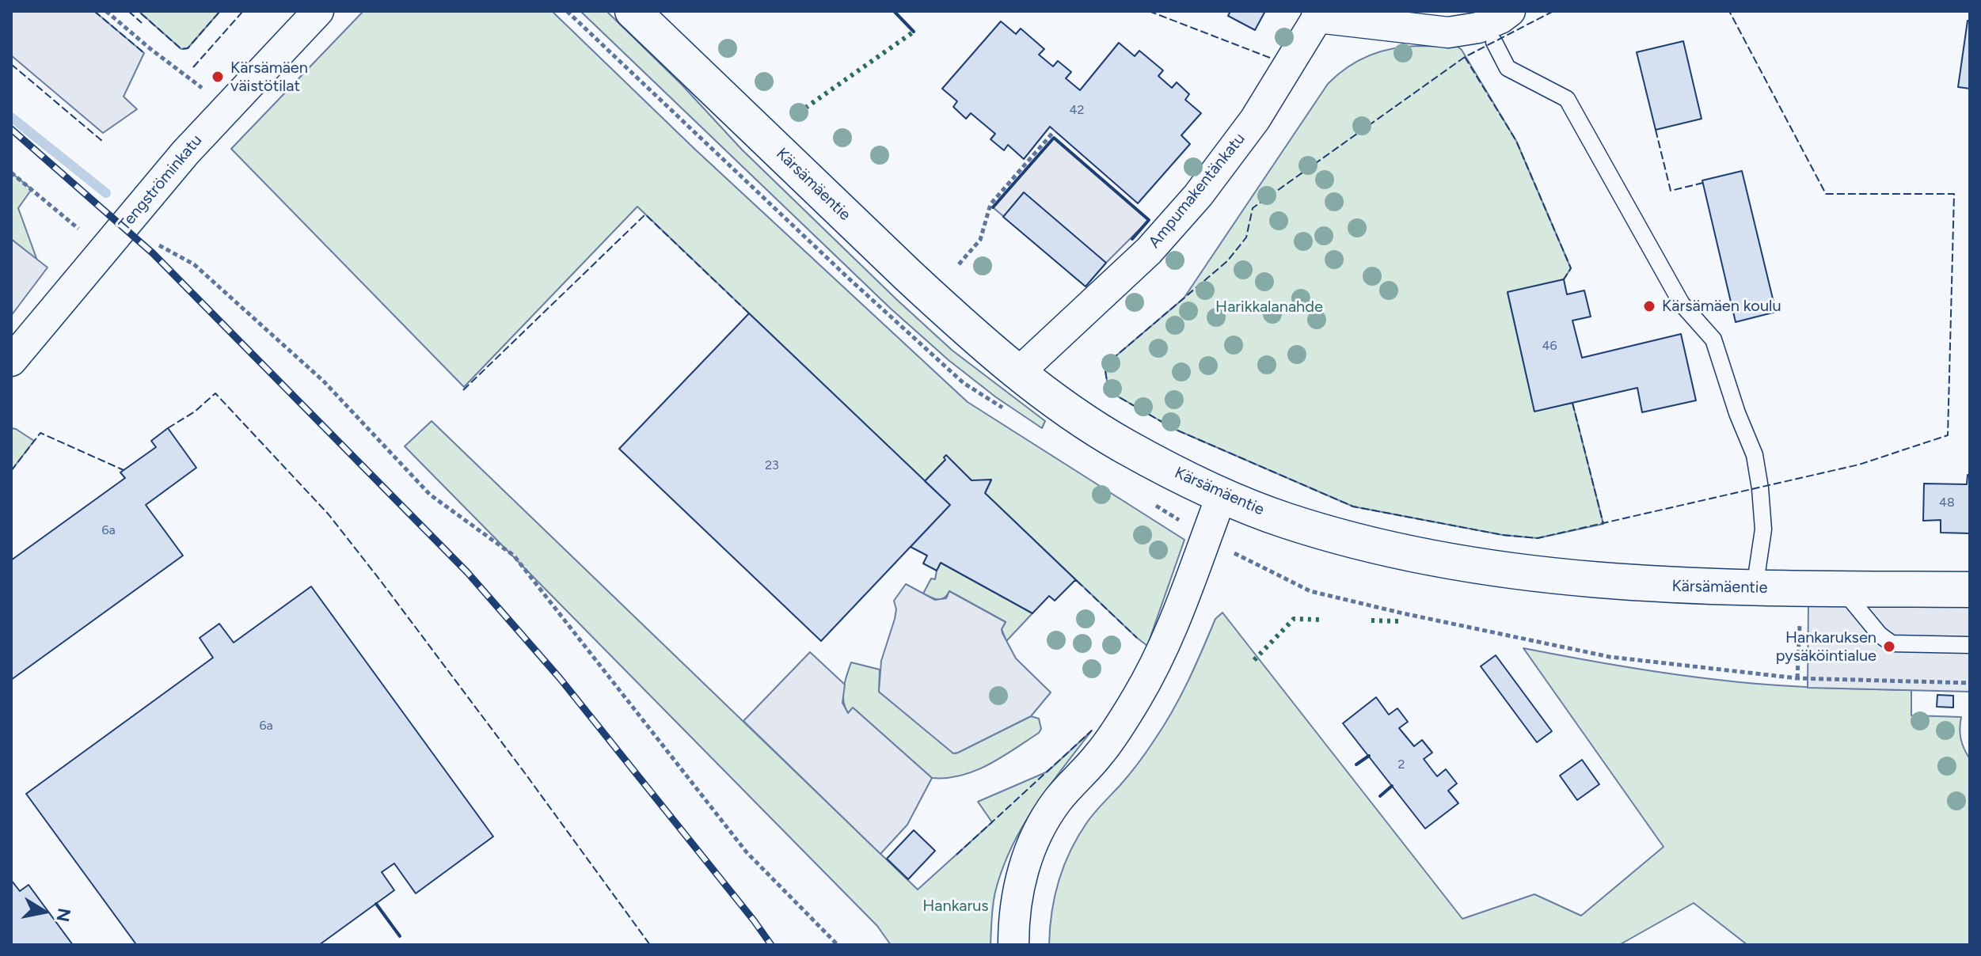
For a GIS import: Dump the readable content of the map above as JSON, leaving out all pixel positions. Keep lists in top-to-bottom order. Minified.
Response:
{"streets":{"street":["Tengströminkatu","Kärsämäentie","Ampumakentänkatu"]},"crossings":[["Kärsämäentie","Ampumakentänkatu"]],"parks":["Harikkalanahde","Hankarus"],"places":["Kärsämäen väistötilat","Kärsämäen koulu","Hankaruksen pysäköintialue"],"house_numbers":["42","46","23","48","6a","6a","2"],"north":"right"}
